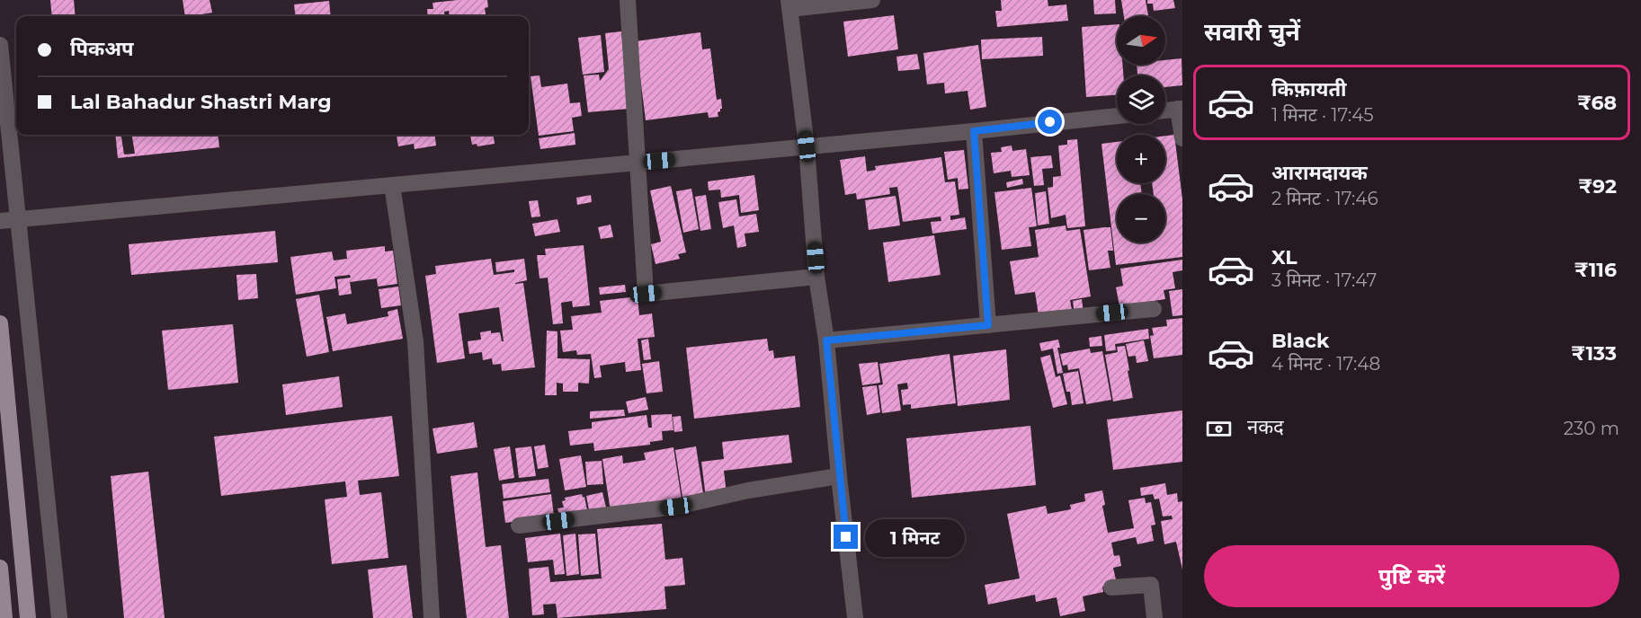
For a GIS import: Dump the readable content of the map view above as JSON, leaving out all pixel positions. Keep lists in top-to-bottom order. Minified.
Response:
{"north":"right","page":{"heading":"सवारी चुनें","map_buttons":["+","−"],"banner":["पिकअप","Lal Bahadur Shastri Marg"],"list":[{"name":"किफ़ायती","note":"1 मिनट · 17:45","value":"₹68"},{"name":"आरामदायक","note":"2 मिनट · 17:46","value":"₹92"},{"name":"XL","note":"3 मिनट · 17:47","value":"₹116"},{"name":"Black","note":"4 मिनट · 17:48","value":"₹133"}],"pay":["नकद","230 m"],"bubble":"1 मिनट","buttons":"पुष्टि करें"}}
